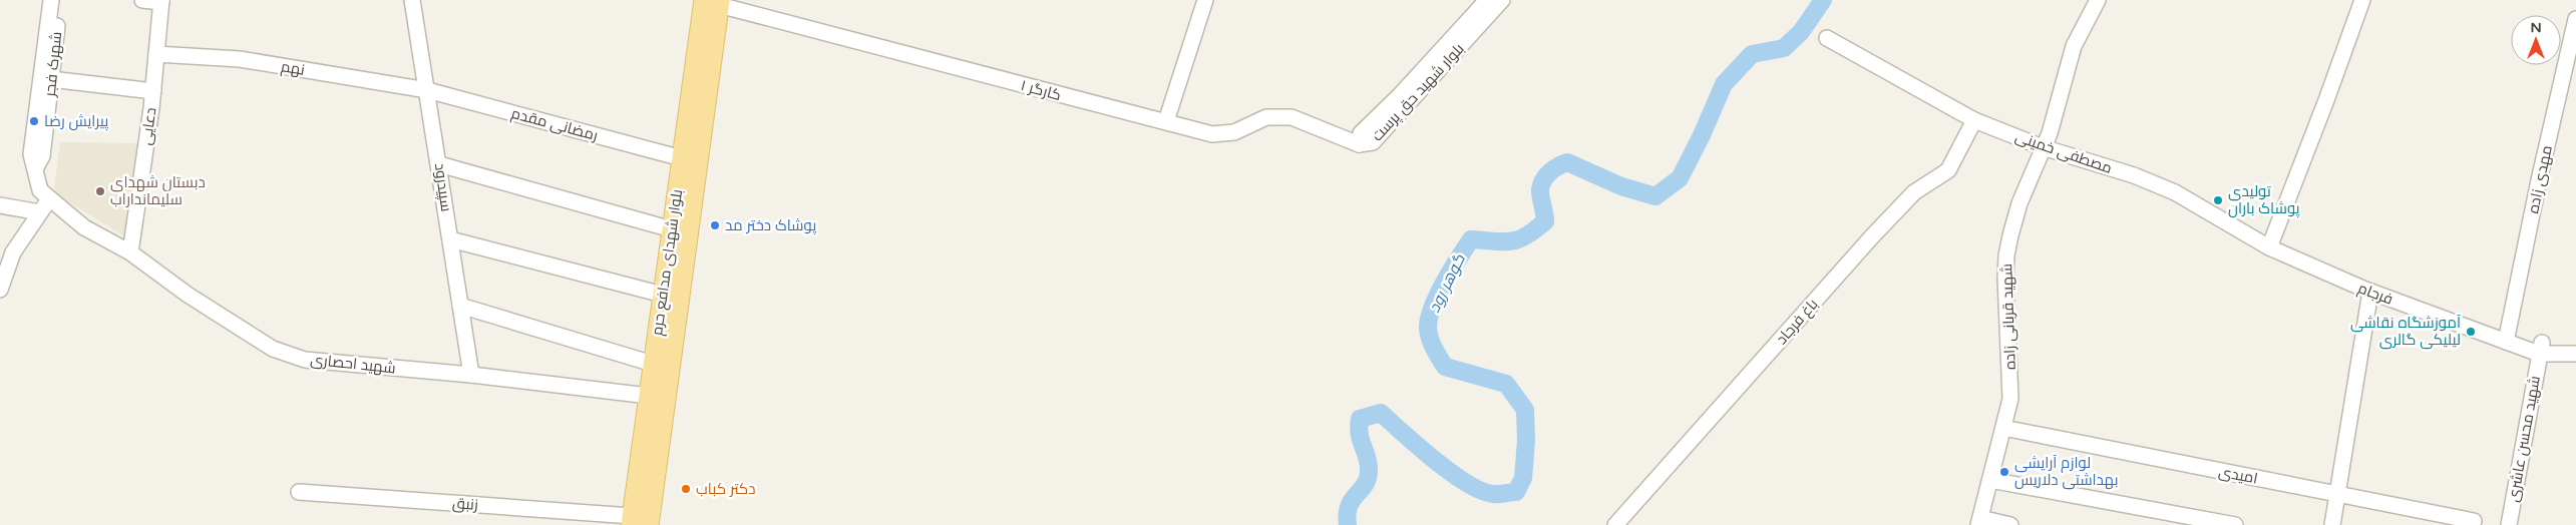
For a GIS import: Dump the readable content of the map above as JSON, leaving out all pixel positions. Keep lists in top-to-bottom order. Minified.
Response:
{"streets":{"main road":["بلوار شهدای مدافع حرم"],"street":["شهرک فجر","نهم","کارگر ۱","بلوار شهید حق پرست","رمضانی مقدم","دعایی","مصطفی خمینی","مهدی زاده","سپیدرود","فرجام","شهید قربانی زاده","باغ فرجاد","شهید احصاری","شهید محسن عاشری","امیدی","زنبق"]},"crossings":[["شهرک فجر","شهید احصاری"],["نهم","رمضانی مقدم"],["نهم","دعایی"],["نهم","سپیدرود"],["کارگر ۱","بلوار شهید حق پرست"],["کارگر ۱","بلوار شهدای مدافع حرم"],["رمضانی مقدم","سپیدرود"],["رمضانی مقدم","بلوار شهدای مدافع حرم"],["دعایی","شهید احصاری"],["مصطفی خمینی","فرجام"],["مصطفی خمینی","شهید قربانی زاده"],["مصطفی خمینی","باغ فرجاد"],["مهدی زاده","فرجام"],["سپیدرود","شهید احصاری"],["بلوار شهدای مدافع حرم","شهید احصاری"],["بلوار شهدای مدافع حرم","زنبق"],["فرجام","شهید محسن عاشری"],["شهید قربانی زاده","امیدی"]],"water":["گوهر رود"],"places":["پیرایش رضا","دبستان شهدای سلیمانداراب","تولیدی پوشاک باران","پوشاک دختر مد","آموزشگاه نقاشی لیلیکی گالری","لوازم آرایشی بهداشتی دلاریس","دکتر کباب"],"north":"top"}
